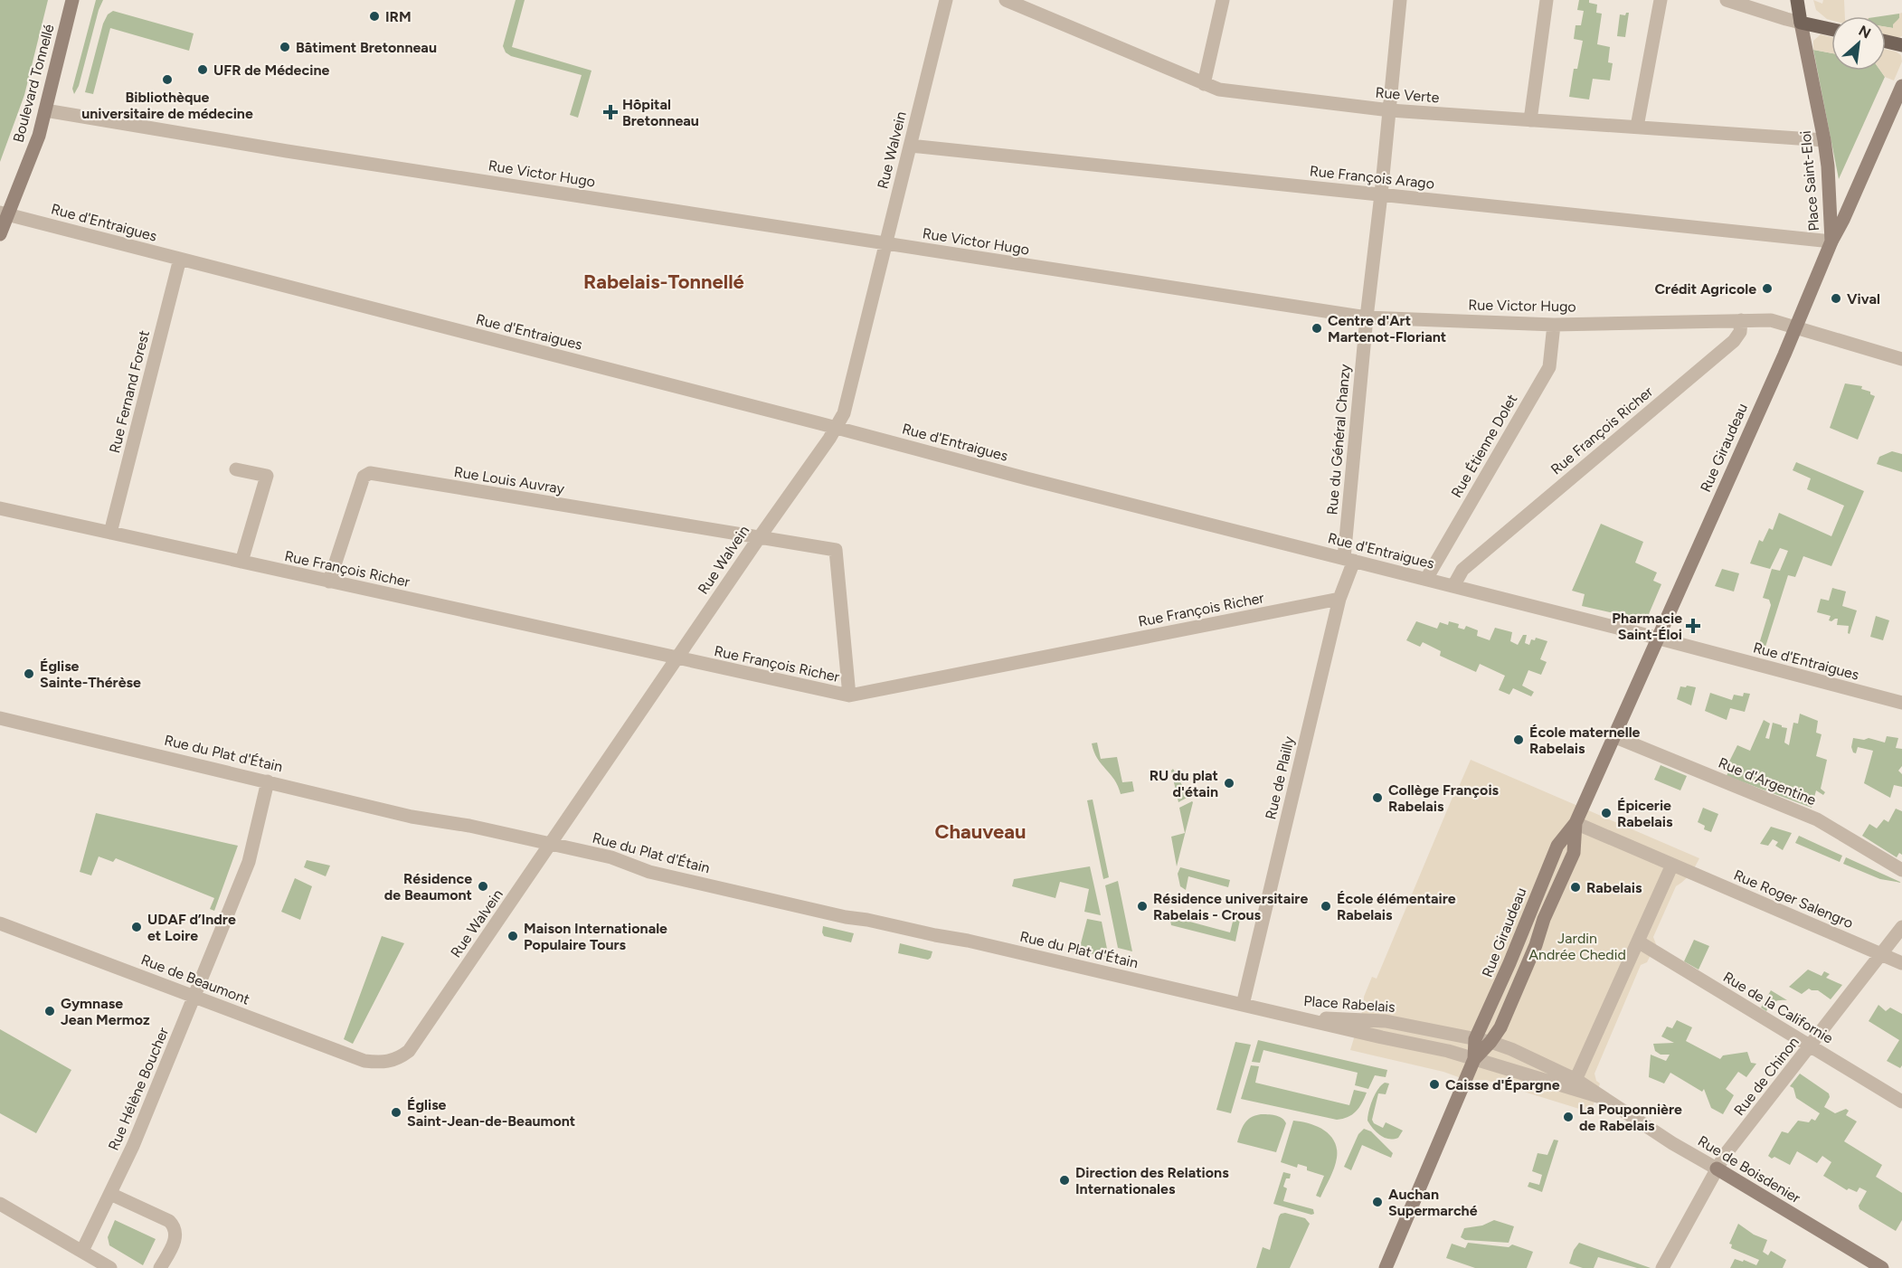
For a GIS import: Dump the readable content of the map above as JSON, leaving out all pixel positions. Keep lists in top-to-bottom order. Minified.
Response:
{"streets":{"main road":["Place Saint-Eloi"],"street":["Boulevard Tonnellé","Rue Verte","Rue Walvein","Rue Victor Hugo","Rue François Arago","Rue d'Entraigues","Rue Fernand Forest","Rue François Richer","Rue du Général Chanzy","Rue Étienne Dolet","Rue Giraudeau","Rue Louis Auvray","Rue du Plat d'Étain","Rue de Plailly","Rue d'Argentine","Rue Roger Salengro","Rue de Beaumont","Place Rabelais","Rue de la Californie","Rue de Chinon","Rue Hélène Boucher","Rue de Boisdenier"]},"crossings":[["Boulevard Tonnellé","Rue Victor Hugo"],["Boulevard Tonnellé","Rue d'Entraigues"],["Rue Verte","Place Saint-Eloi"],["Rue Verte","Rue du Général Chanzy"],["Rue Walvein","Rue Victor Hugo"],["Rue Walvein","Rue François Arago"],["Rue Walvein","Rue d'Entraigues"],["Rue Walvein","Rue François Richer"],["Rue Walvein","Rue Louis Auvray"],["Rue Walvein","Rue du Plat d'Étain"],["Rue Walvein","Rue de Beaumont"],["Rue Victor Hugo","Rue François Richer"],["Rue Victor Hugo","Rue du Général Chanzy"],["Rue Victor Hugo","Rue Étienne Dolet"],["Rue Victor Hugo","Rue Giraudeau"],["Rue François Arago","Place Saint-Eloi"],["Rue François Arago","Rue du Général Chanzy"],["Rue François Arago","Rue Giraudeau"],["Place Saint-Eloi","Rue Giraudeau"],["Rue d'Entraigues","Rue Fernand Forest"],["Rue d'Entraigues","Rue François Richer"],["Rue d'Entraigues","Rue du Général Chanzy"],["Rue d'Entraigues","Rue Étienne Dolet"],["Rue d'Entraigues","Rue Giraudeau"],["Rue d'Entraigues","Rue de Plailly"],["Rue Fernand Forest","Rue François Richer"],["Rue François Richer","Rue Louis Auvray"],["Rue François Richer","Rue de Plailly"],["Rue du Général Chanzy","Rue de Plailly"],["Rue Giraudeau","Rue d'Argentine"],["Rue Giraudeau","Place Rabelais"],["Rue du Plat d'Étain","Rue de Plailly"],["Rue du Plat d'Étain","Place Rabelais"],["Rue du Plat d'Étain","Rue Hélène Boucher"],["Rue Roger Salengro","Rue de Chinon"],["Rue de Beaumont","Rue Hélène Boucher"],["Place Rabelais","Rue de Boisdenier"],["Rue de la Californie","Rue de Chinon"],["Rue de Chinon","Rue de Boisdenier"]],"districts":["Rabelais-Tonnellé","Chauveau"],"parks":["Jardin Andrée Chedid"],"places":{"other":["IRM","Bâtiment Bretonneau","UFR de Médecine","Bibliothèque universitaire de médecine","Crédit Agricole","Vival","Centre d'Art Martenot-Floriant","Église Sainte-Thérèse","École maternelle Rabelais","RU du plat d'étain","Collège François Rabelais","Épicerie Rabelais","Résidence de Beaumont","Rabelais","Résidence universitaire Rabelais - Crous","École élémentaire Rabelais","UDAF d’Indre et Loire","Maison Internationale Populaire Tours","Gymnase Jean Mermoz","Caisse d'Épargne","Église Saint-Jean-de-Beaumont","La Pouponnière de Rabelais","Direction des Relations Internationales","Auchan Supermarché"],"health":["Hôpital Bretonneau","Pharmacie Saint-Éloi"]},"north":"top right"}
